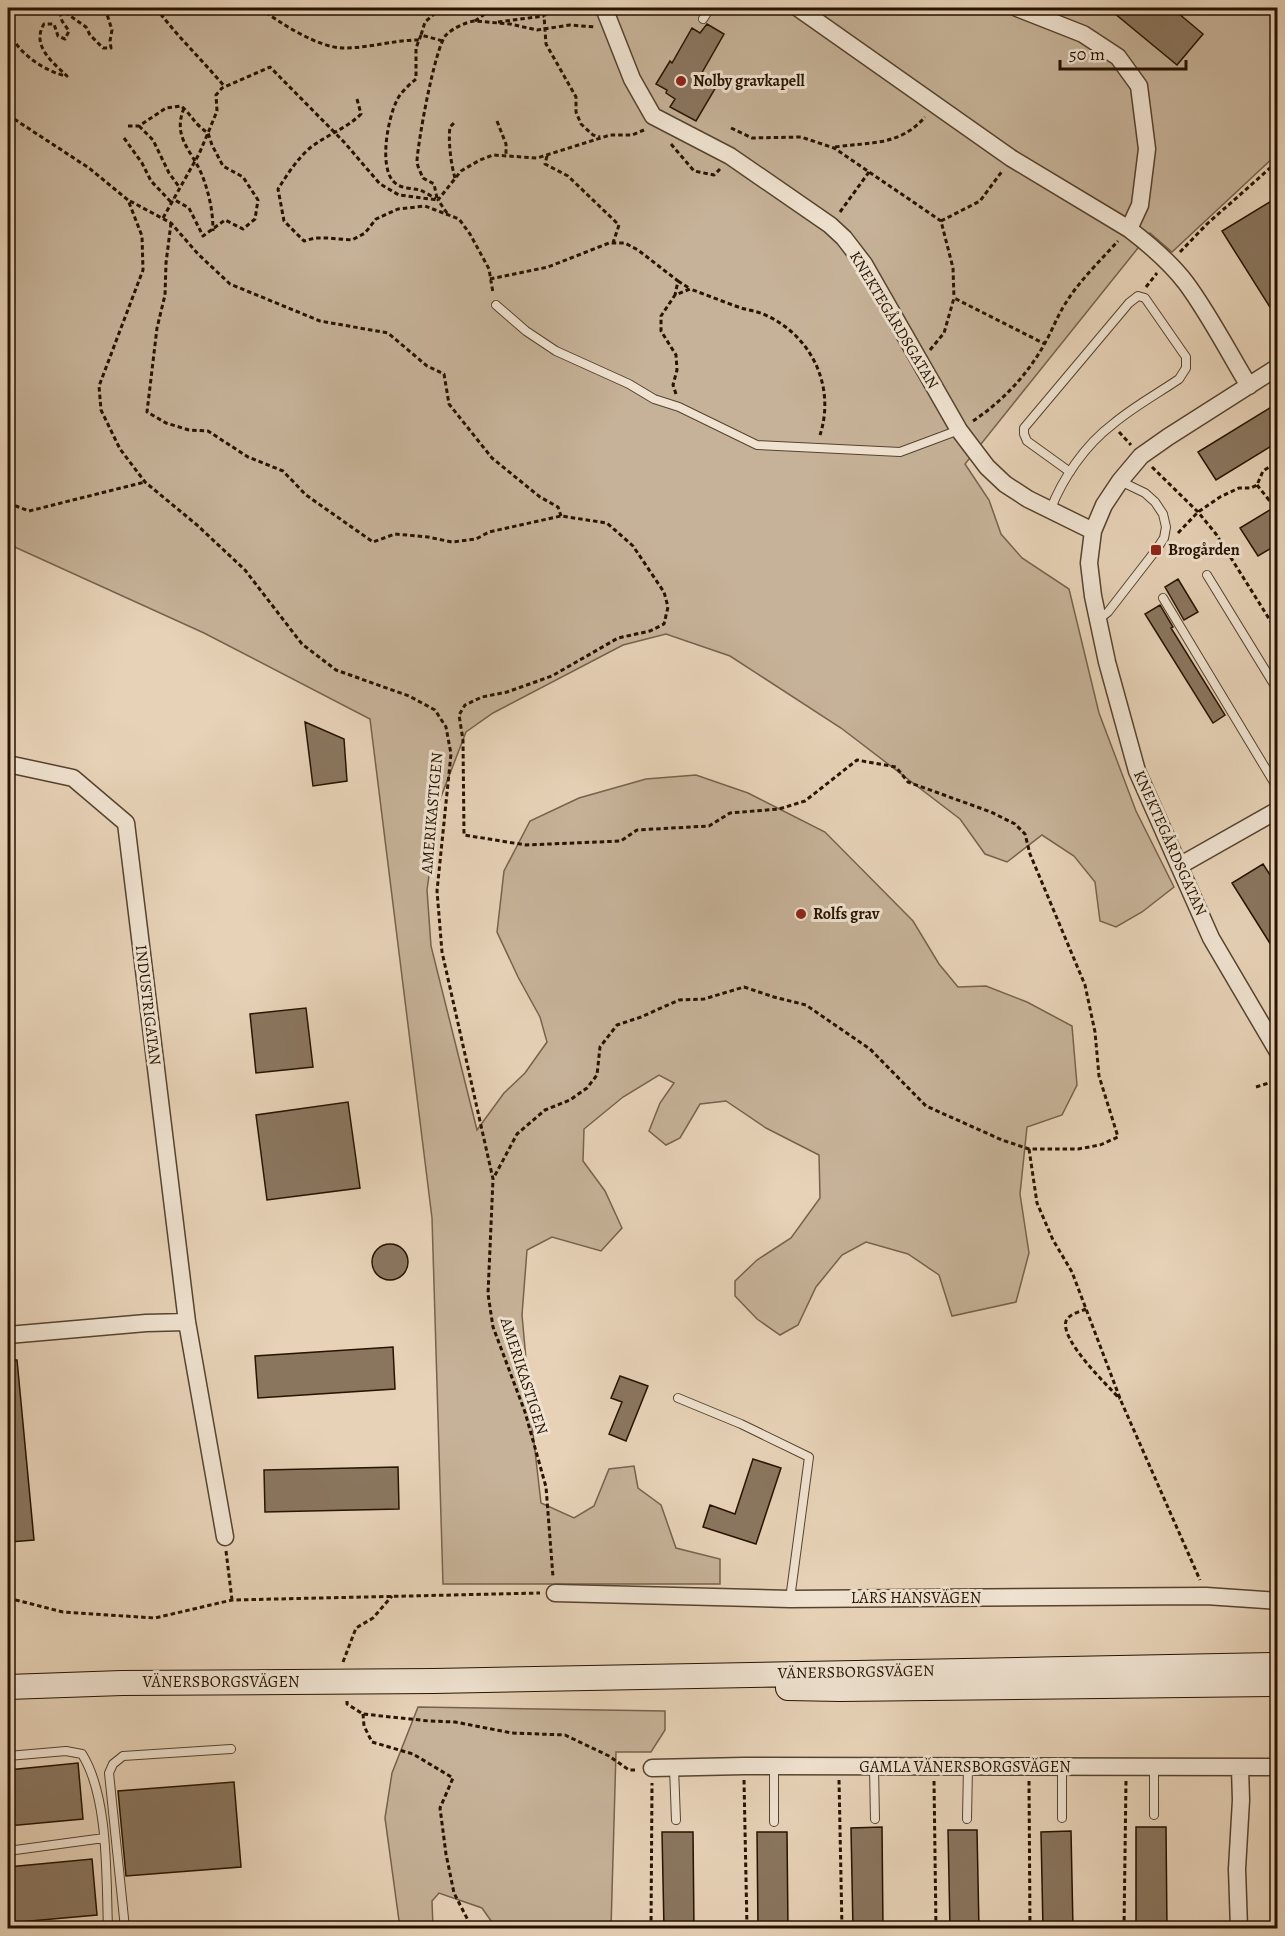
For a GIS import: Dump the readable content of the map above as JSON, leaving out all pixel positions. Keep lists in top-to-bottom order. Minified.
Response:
{"streets":{"main road":["VÄNERSBORGSVÄGEN"],"street":["KNEKTEGÅRDSGATAN","INDUSTRIGATAN","LARS HANSVÄGEN","GAMLA VÄNERSBORGSVÄGEN"],"path":["AMERIKASTIGEN"]},"crossings":[["AMERIKASTIGEN","LARS HANSVÄGEN"]],"places":{"other":["Nolby gravkapell","Rolfs grav"],"transit":["Brogården"]},"scale_bar":"50 m"}
